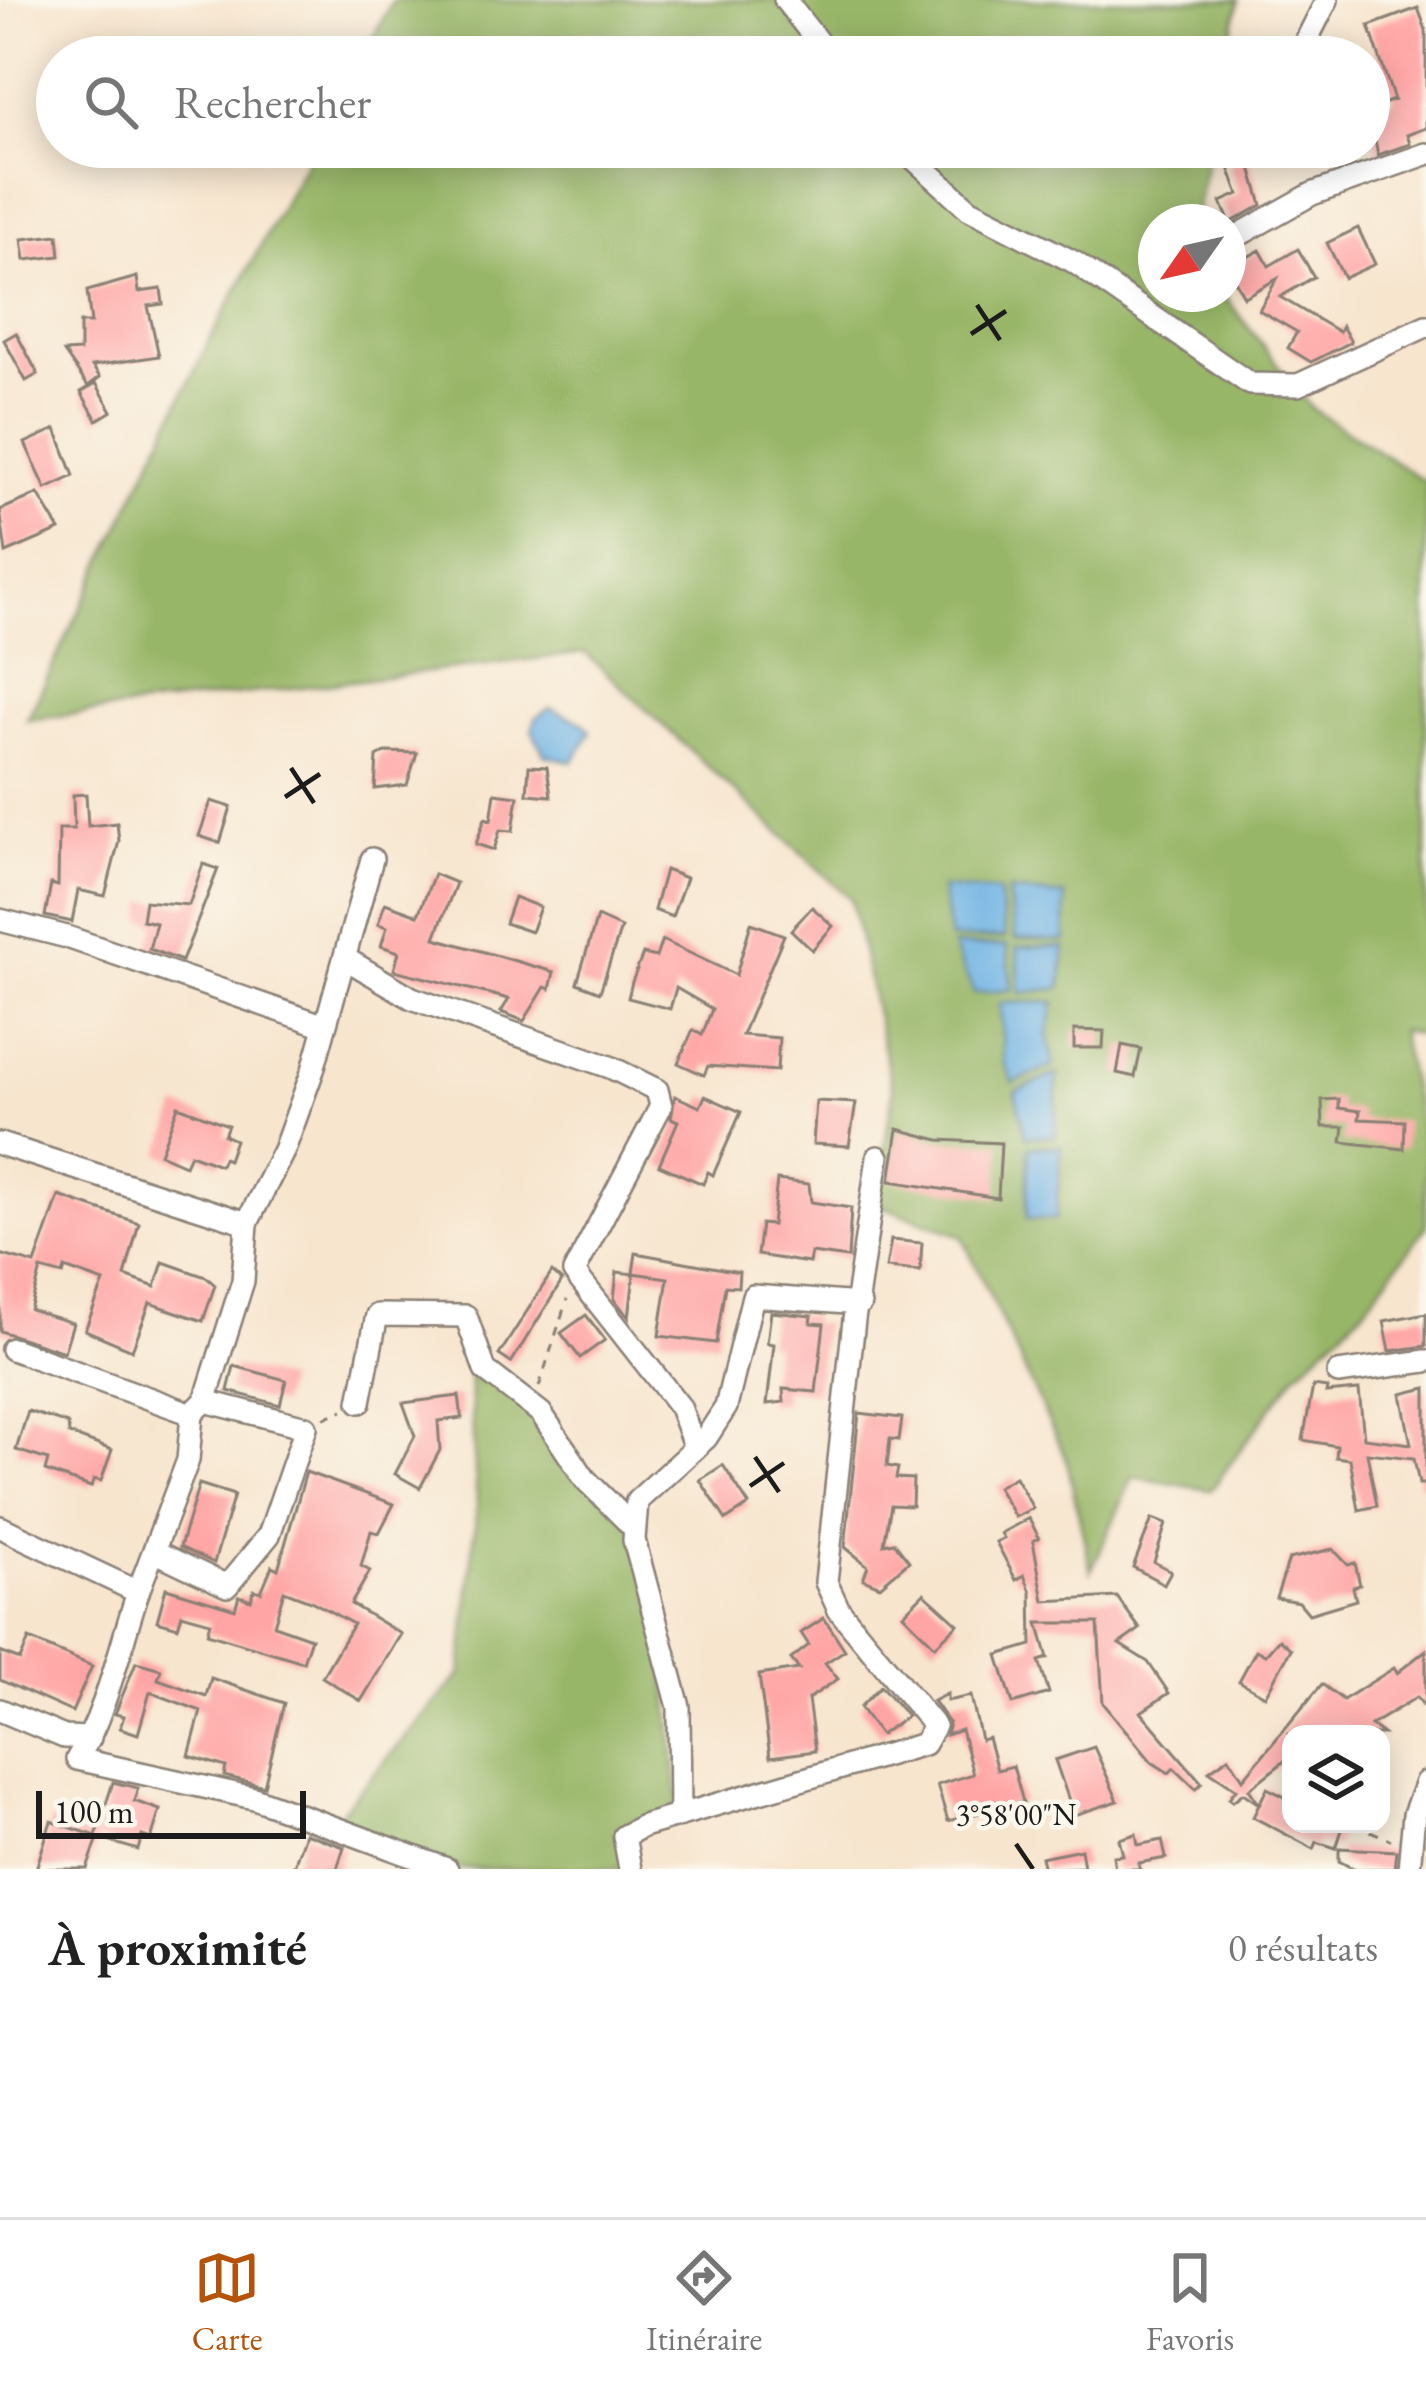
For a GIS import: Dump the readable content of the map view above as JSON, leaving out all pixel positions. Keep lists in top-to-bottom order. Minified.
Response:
{"scale_bar":"100 m","north":"bottom left","page":{"search":"Rechercher","scale":"100 m","heading":["À proximité","0 résultats"],"nav":["Carte","Itinéraire","Favoris"]},"coordinates":["3°58'00\"N"]}
